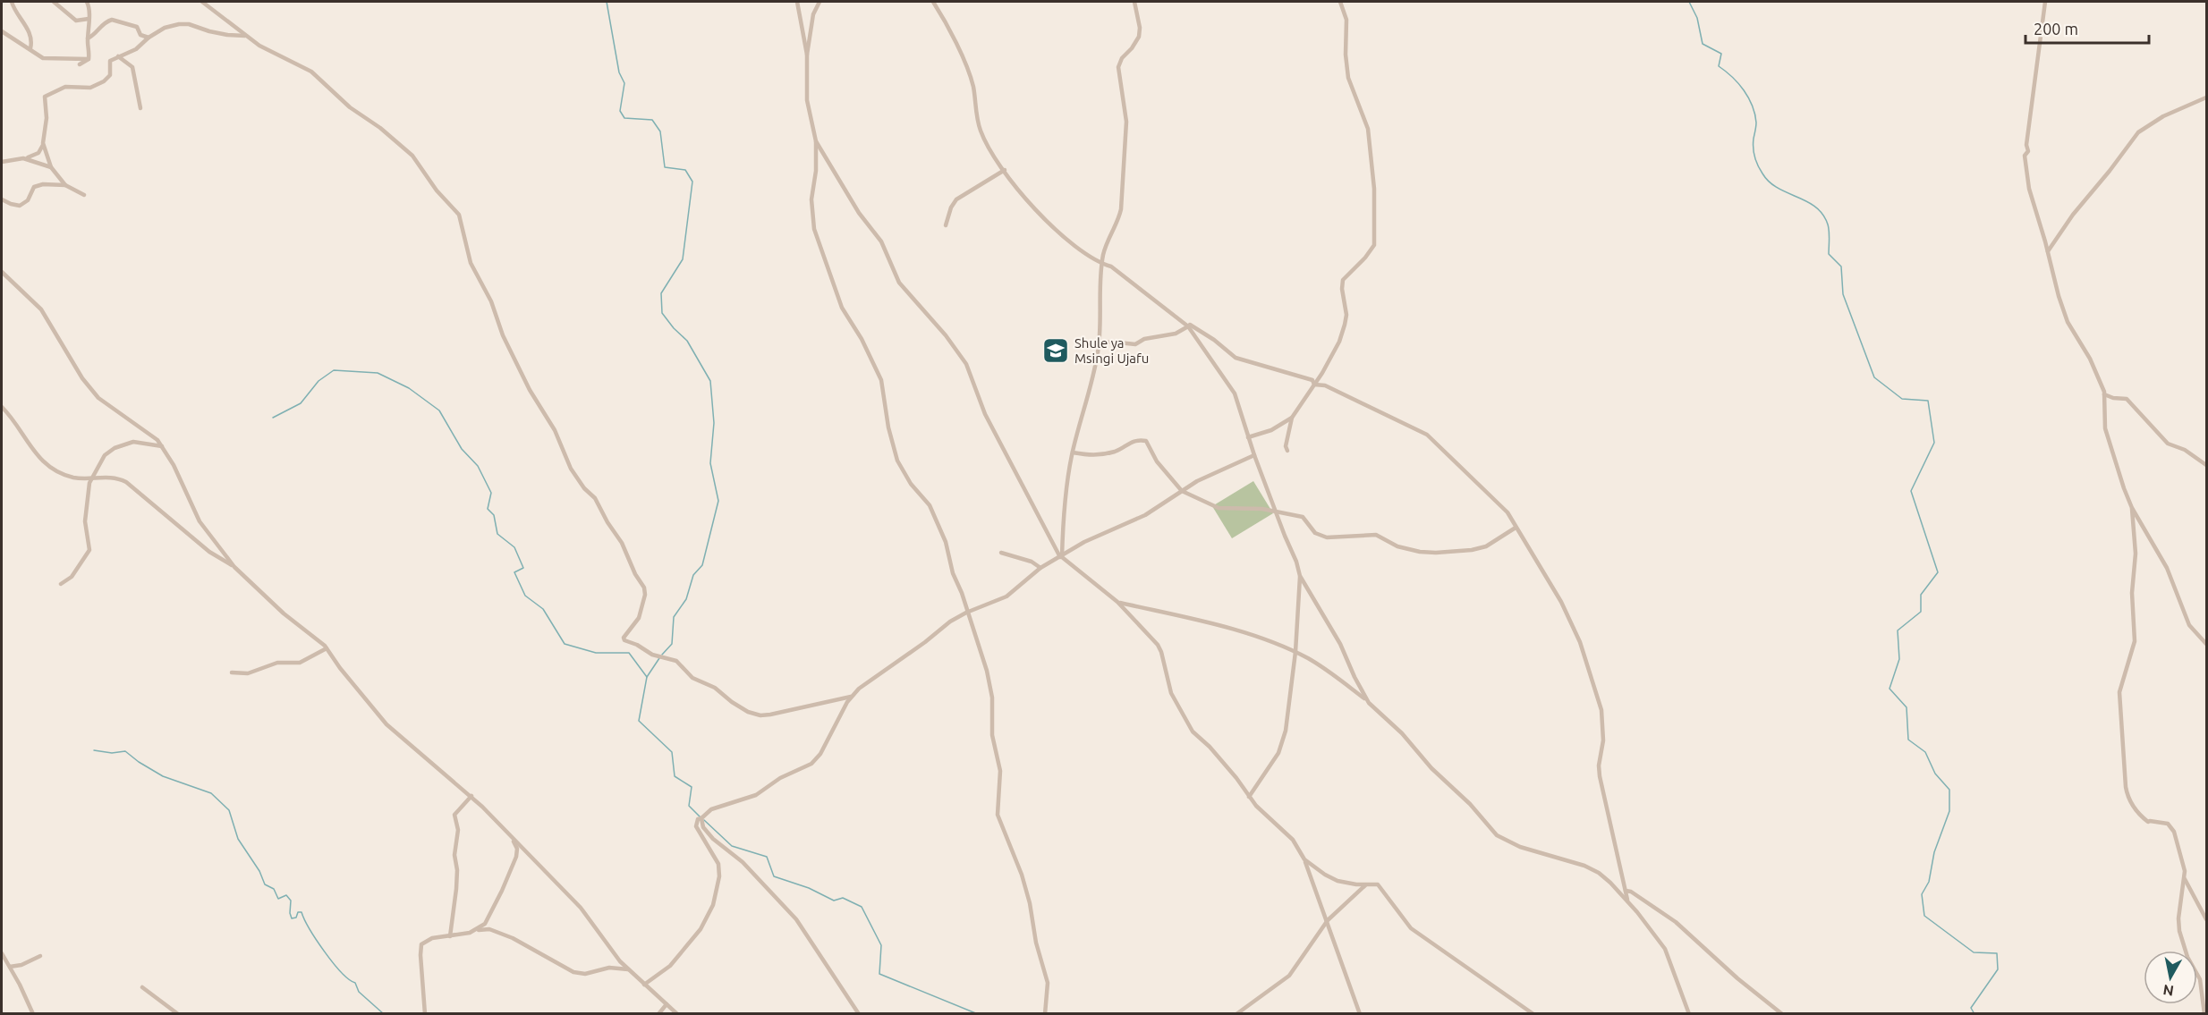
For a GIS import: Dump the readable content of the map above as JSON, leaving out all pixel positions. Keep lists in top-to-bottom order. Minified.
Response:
{"places":{"school or university":["Shule ya Msingi Ujafu"]},"scale_bar":"200 m","north":"bottom"}
